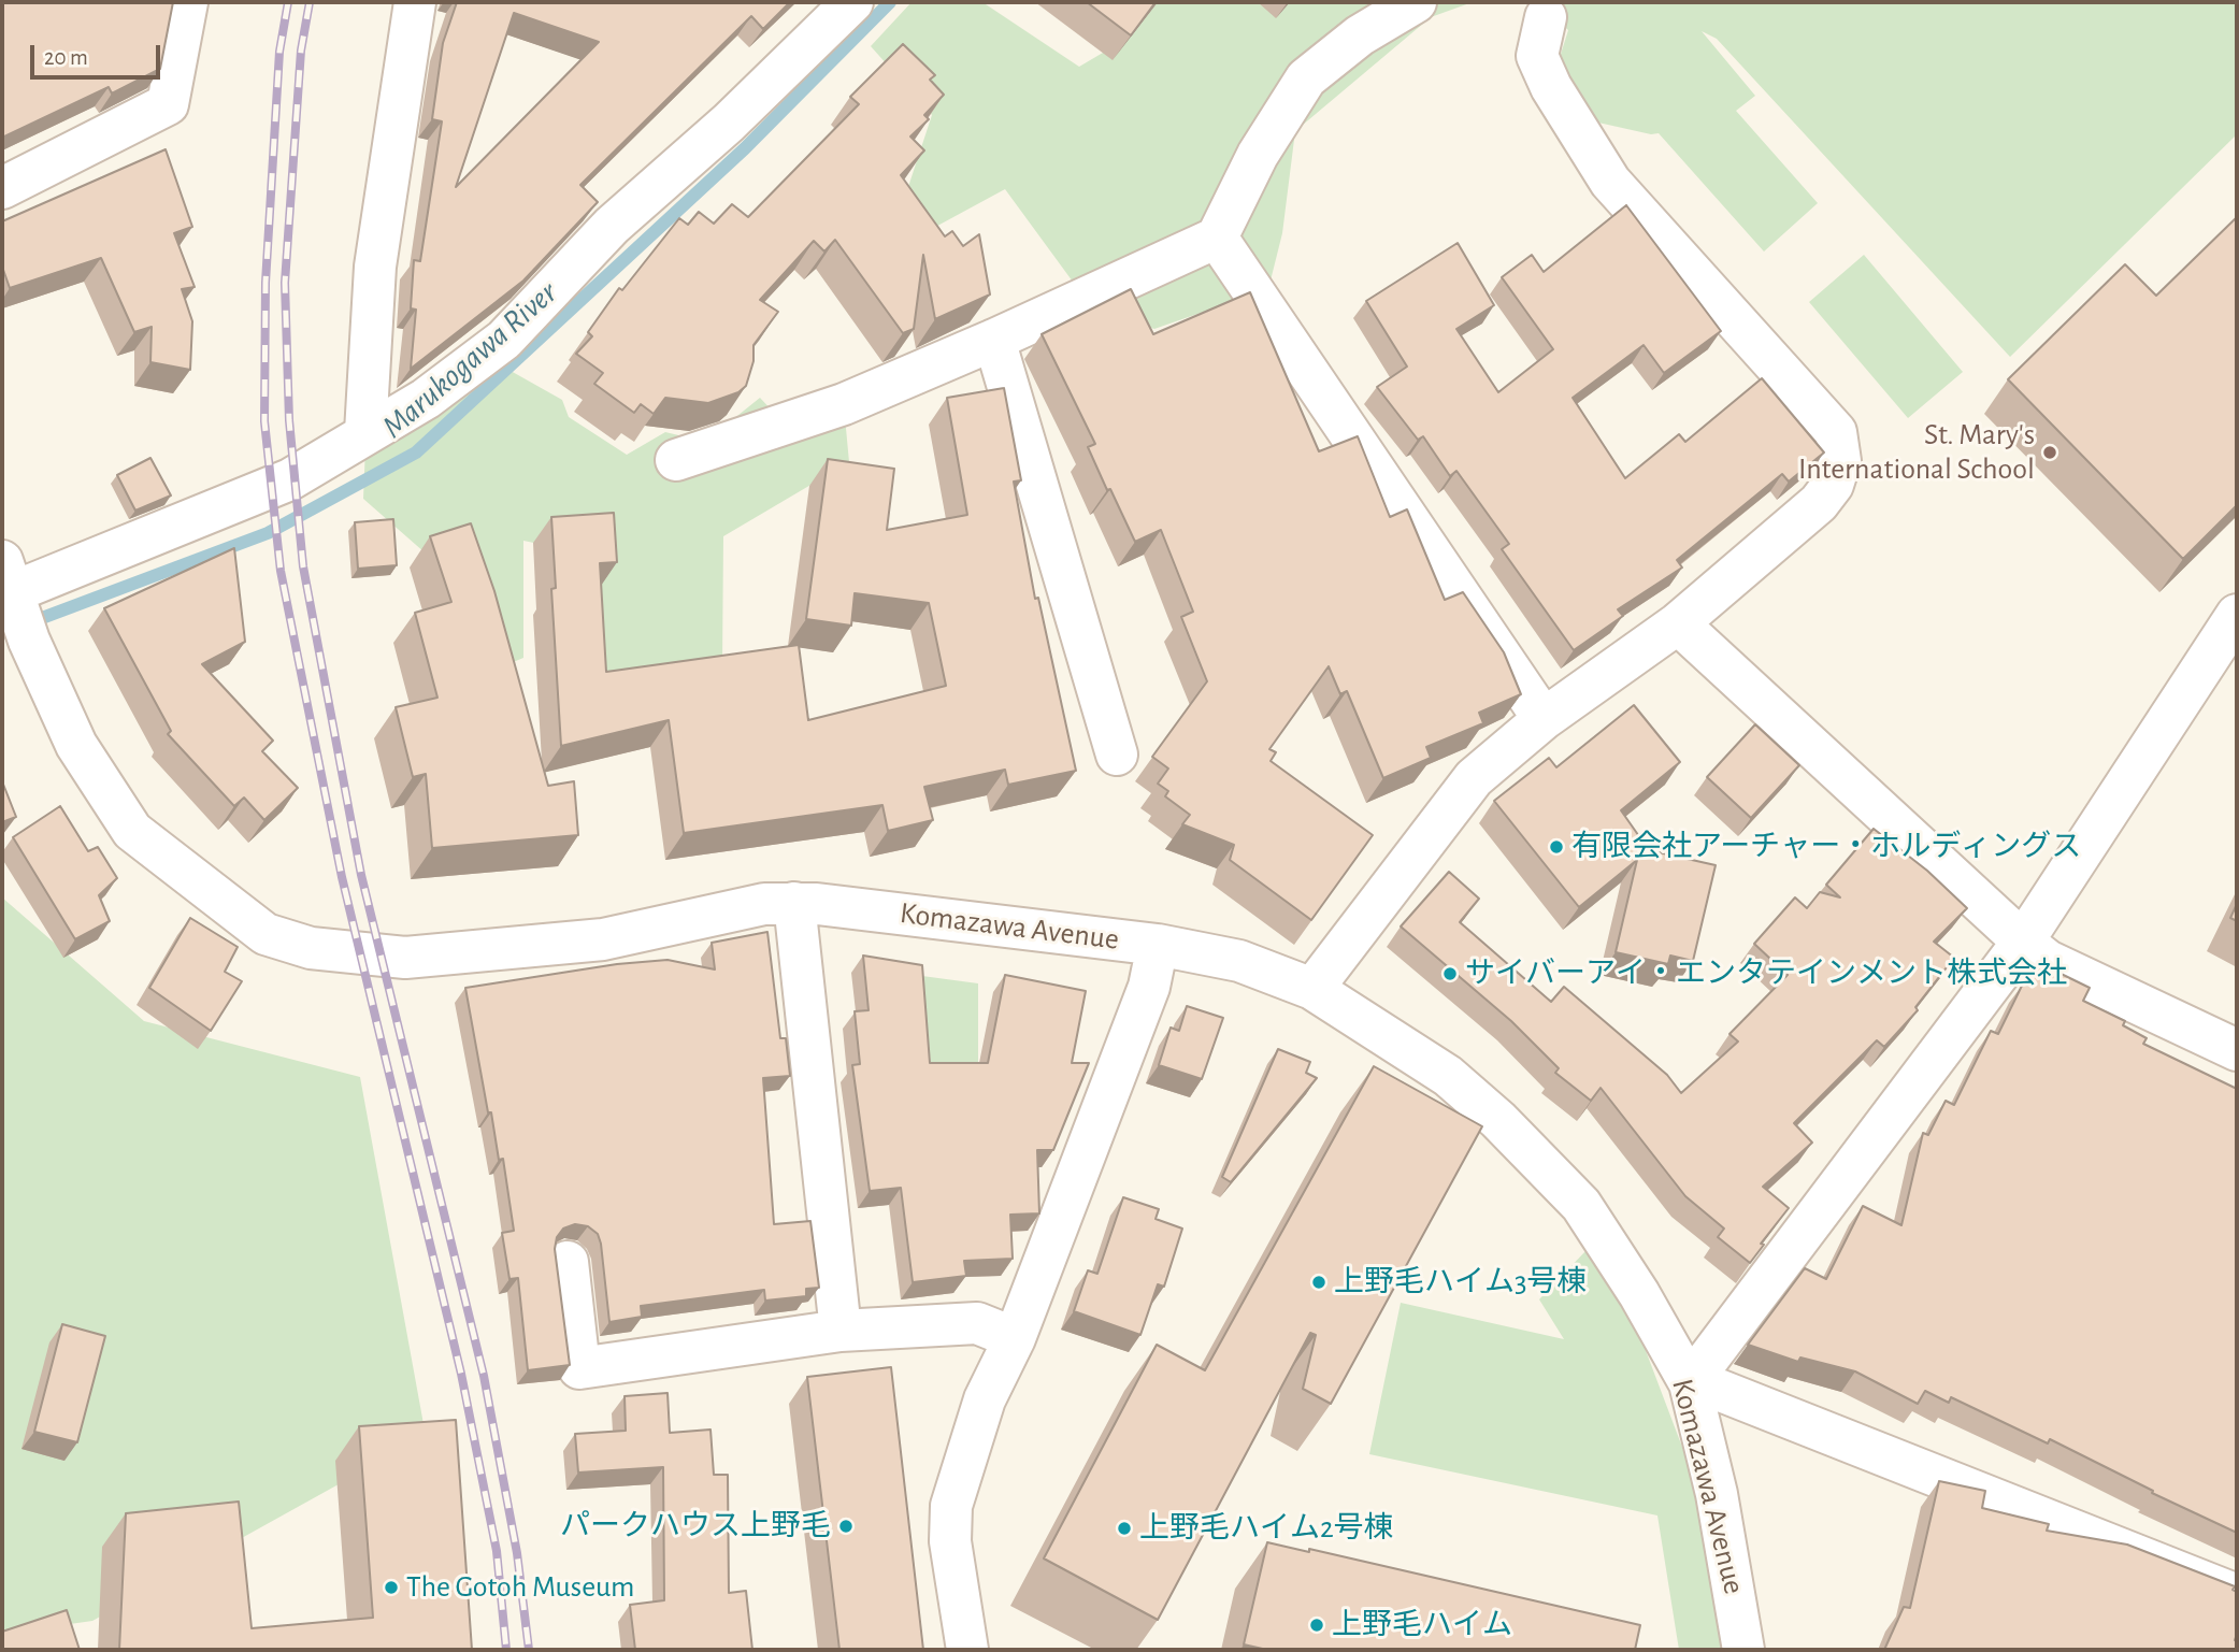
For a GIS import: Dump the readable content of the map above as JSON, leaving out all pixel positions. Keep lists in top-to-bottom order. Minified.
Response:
{"streets":{"street":["Komazawa Avenue"]},"water":["Marukogawa River"],"places":["St. Mary's International School","有限会社アーチャー・ホルディングス","サイバーアイ・エンタテインメント株式会社","上野毛ハイム3号棟","パークハウス上野毛","上野毛ハイム2号棟","The Gotoh Museum","上野毛ハイム"],"scale_bar":"20 m"}
